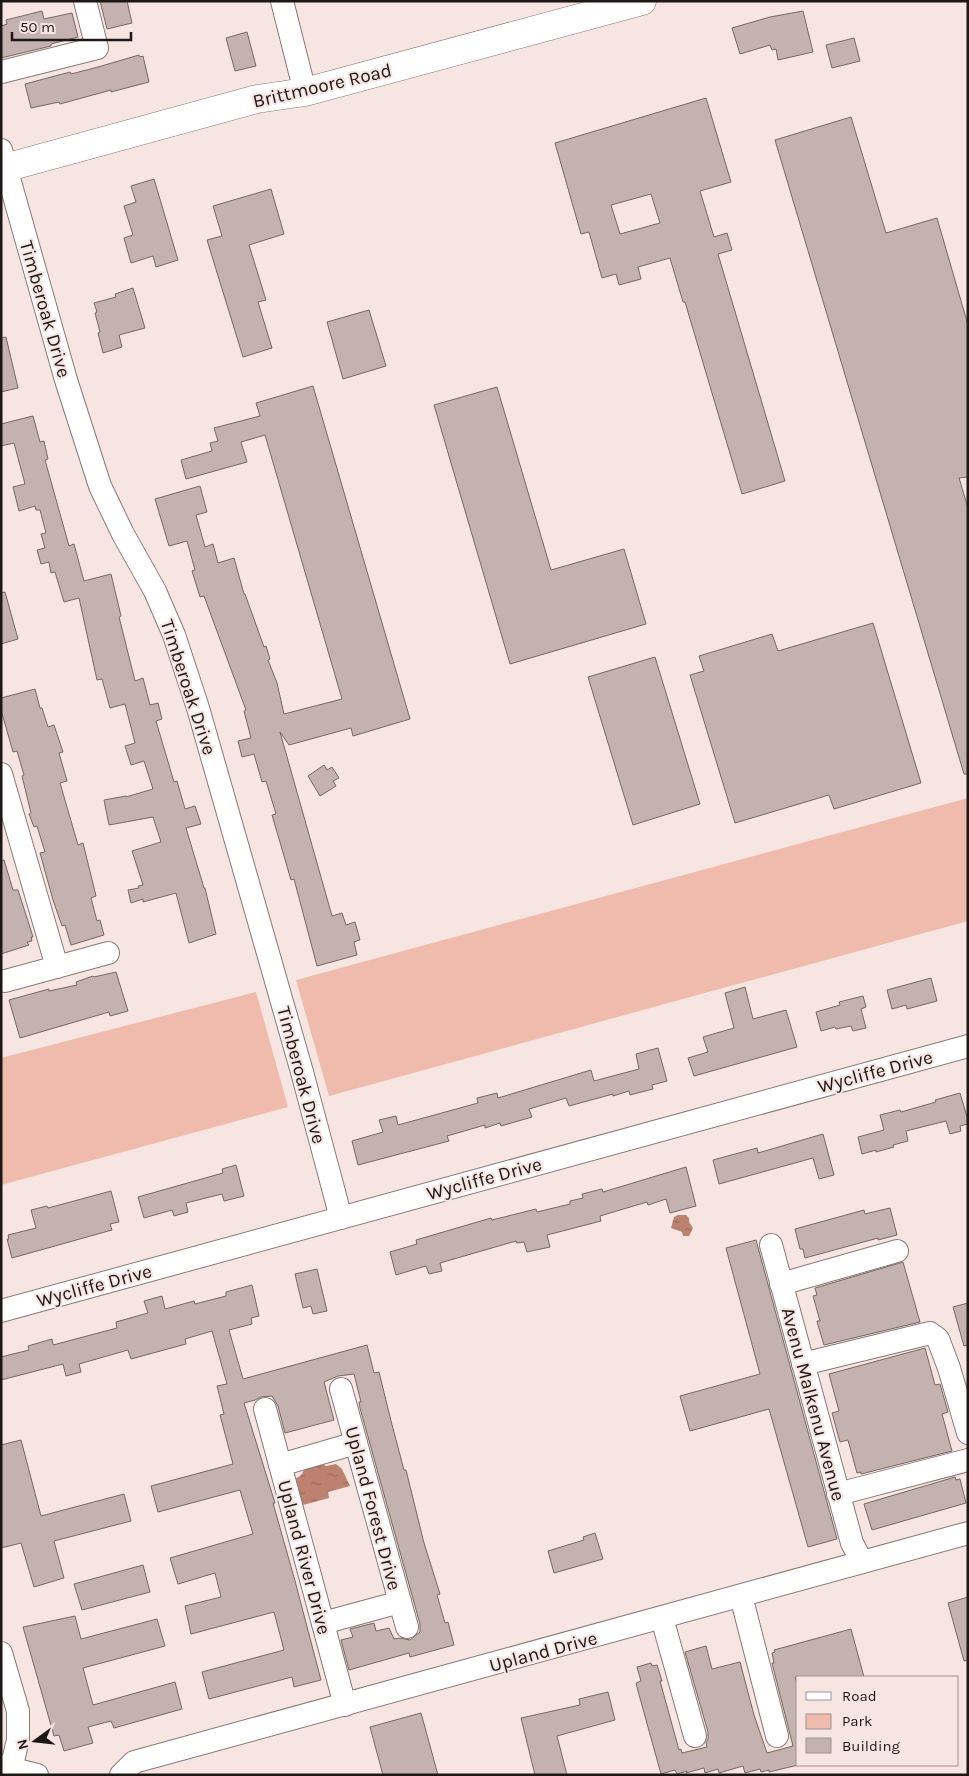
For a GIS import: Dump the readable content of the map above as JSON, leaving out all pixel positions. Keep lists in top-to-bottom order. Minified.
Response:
{"streets":{"main road":["Brittmoore Road"],"street":["Timberoak Drive","Wycliffe Drive","Avenu Malkenu Avenue","Upland Forest Drive","Upland River Drive","Upland Drive"]},"crossings":[["Brittmoore Road","Timberoak Drive"],["Timberoak Drive","Wycliffe Drive"],["Avenu Malkenu Avenue","Upland Drive"],["Upland River Drive","Upland Drive"]],"legend":["Road","Park","Building"],"scale_bar":"50 m","north":"left"}
